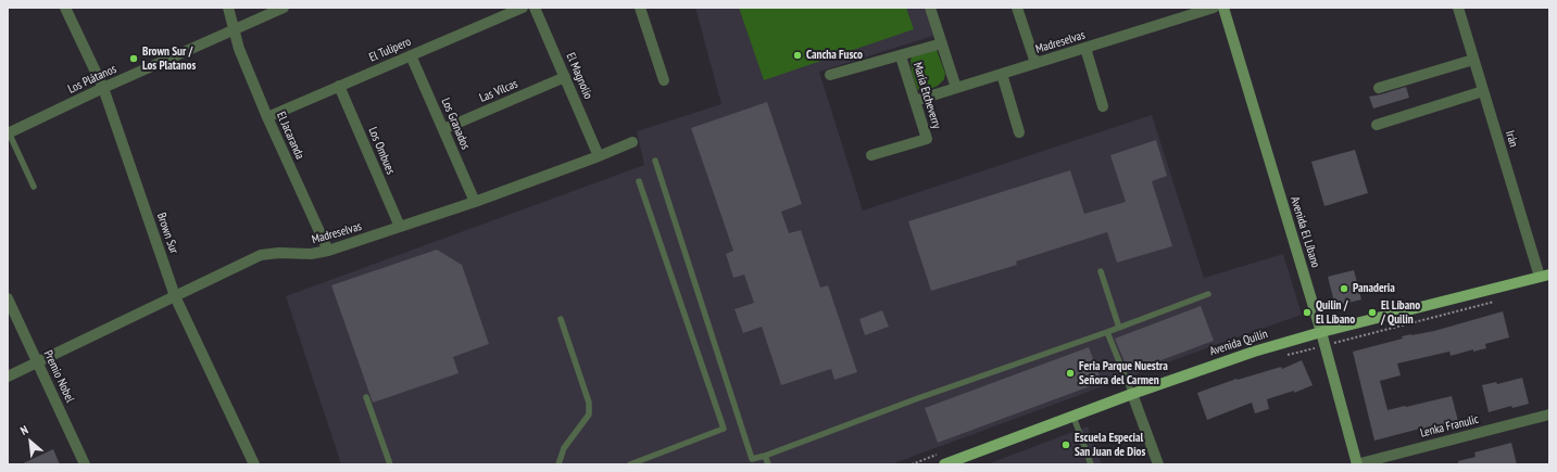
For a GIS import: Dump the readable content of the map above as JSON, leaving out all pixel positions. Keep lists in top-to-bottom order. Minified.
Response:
{"streets":{"main road":["Avenida El Líbano","Avenida Quilín"],"street":["Madreselvas","El Tulipero","El Magnolio","Los Plátanos","Las Vilcas","María Etcheverry","Los Granados","El Jacaranda","Irán","Los Ombues","Brown Sur","Premio Nobel","Lenka Franulic"]},"crossings":[["Madreselvas","El Magnolio"],["Madreselvas","María Etcheverry"],["Madreselvas","Los Granados"],["Madreselvas","El Jacaranda"],["Madreselvas","Los Ombues"],["Madreselvas","Brown Sur"],["Madreselvas","Premio Nobel"],["El Tulipero","Los Granados"],["El Tulipero","El Jacaranda"],["El Tulipero","Los Ombues"],["El Magnolio","Las Vilcas"],["Los Plátanos","El Jacaranda"],["Los Plátanos","Brown Sur"],["Las Vilcas","Los Granados"],["Irán","Avenida Quilín"],["Avenida El Líbano","Avenida Quilín"],["Avenida El Líbano","Lenka Franulic"]],"places":["Cancha Fusco","Brown Sur / Los Platanos","Panaderia","Quilin / El Líbano","El Líbano / Quilin","Feria Parque Nuestra Señora del Carmen","Escuela Especial San Juan de Dios"],"north":"top left"}
